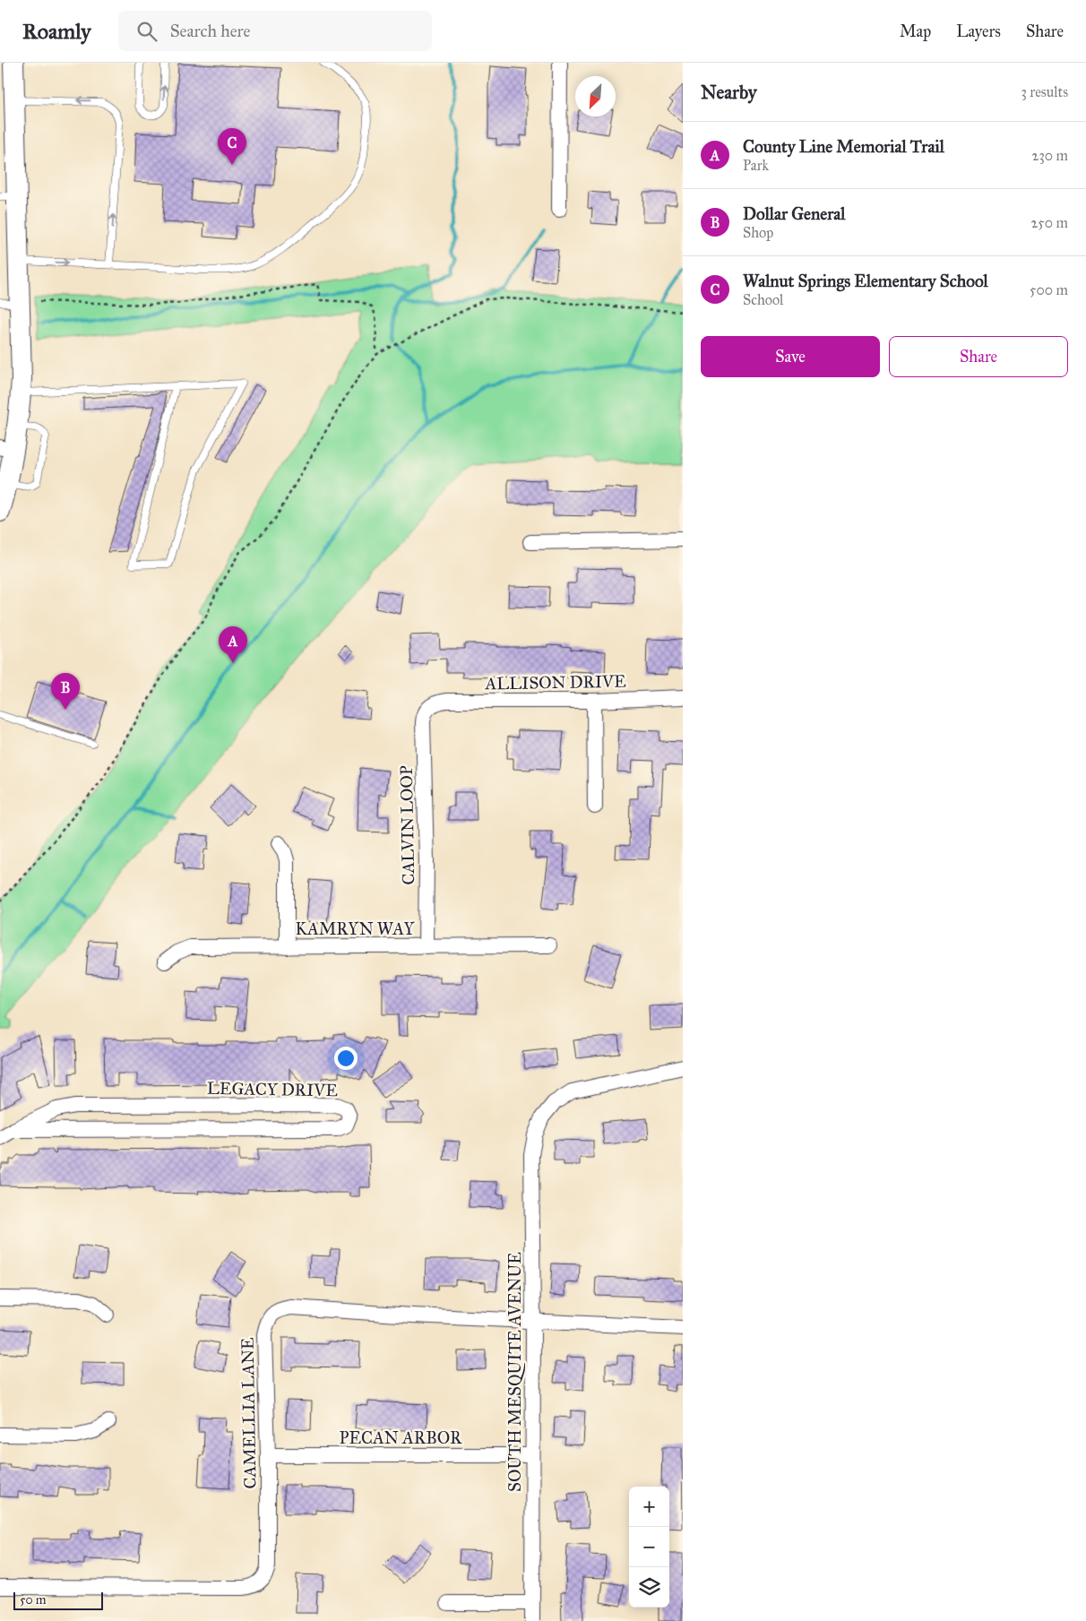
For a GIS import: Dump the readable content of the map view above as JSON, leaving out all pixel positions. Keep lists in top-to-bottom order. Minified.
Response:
{"streets":{"street":["ALLISON DRIVE","CALVIN LOOP","KAMRYN WAY","LEGACY DRIVE","SOUTH MESQUITE AVENUE","CAMELLIA LANE","PECAN ARBOR"]},"crossings":[["ALLISON DRIVE","CALVIN LOOP"],["CALVIN LOOP","KAMRYN WAY"],["SOUTH MESQUITE AVENUE","CAMELLIA LANE"],["SOUTH MESQUITE AVENUE","PECAN ARBOR"],["CAMELLIA LANE","PECAN ARBOR"]],"scale_bar":"50 m","north":"bottom left","page":{"header":"Roamly","search":"Search here","nav":["Map","Layers","Share"],"heading":["Nearby","3 results"],"list":[{"mark":"A","name":"County Line Memorial Trail","note":"Park","value":"230 m"},{"mark":"B","name":"Dollar General","note":"Shop","value":"250 m"},{"mark":"C","name":"Walnut Springs Elementary School","note":"School","value":"500 m"}],"pins":["C","A","B"],"buttons":["Save","Share"],"map_buttons":["+","−"],"scale":"50 m"}}
